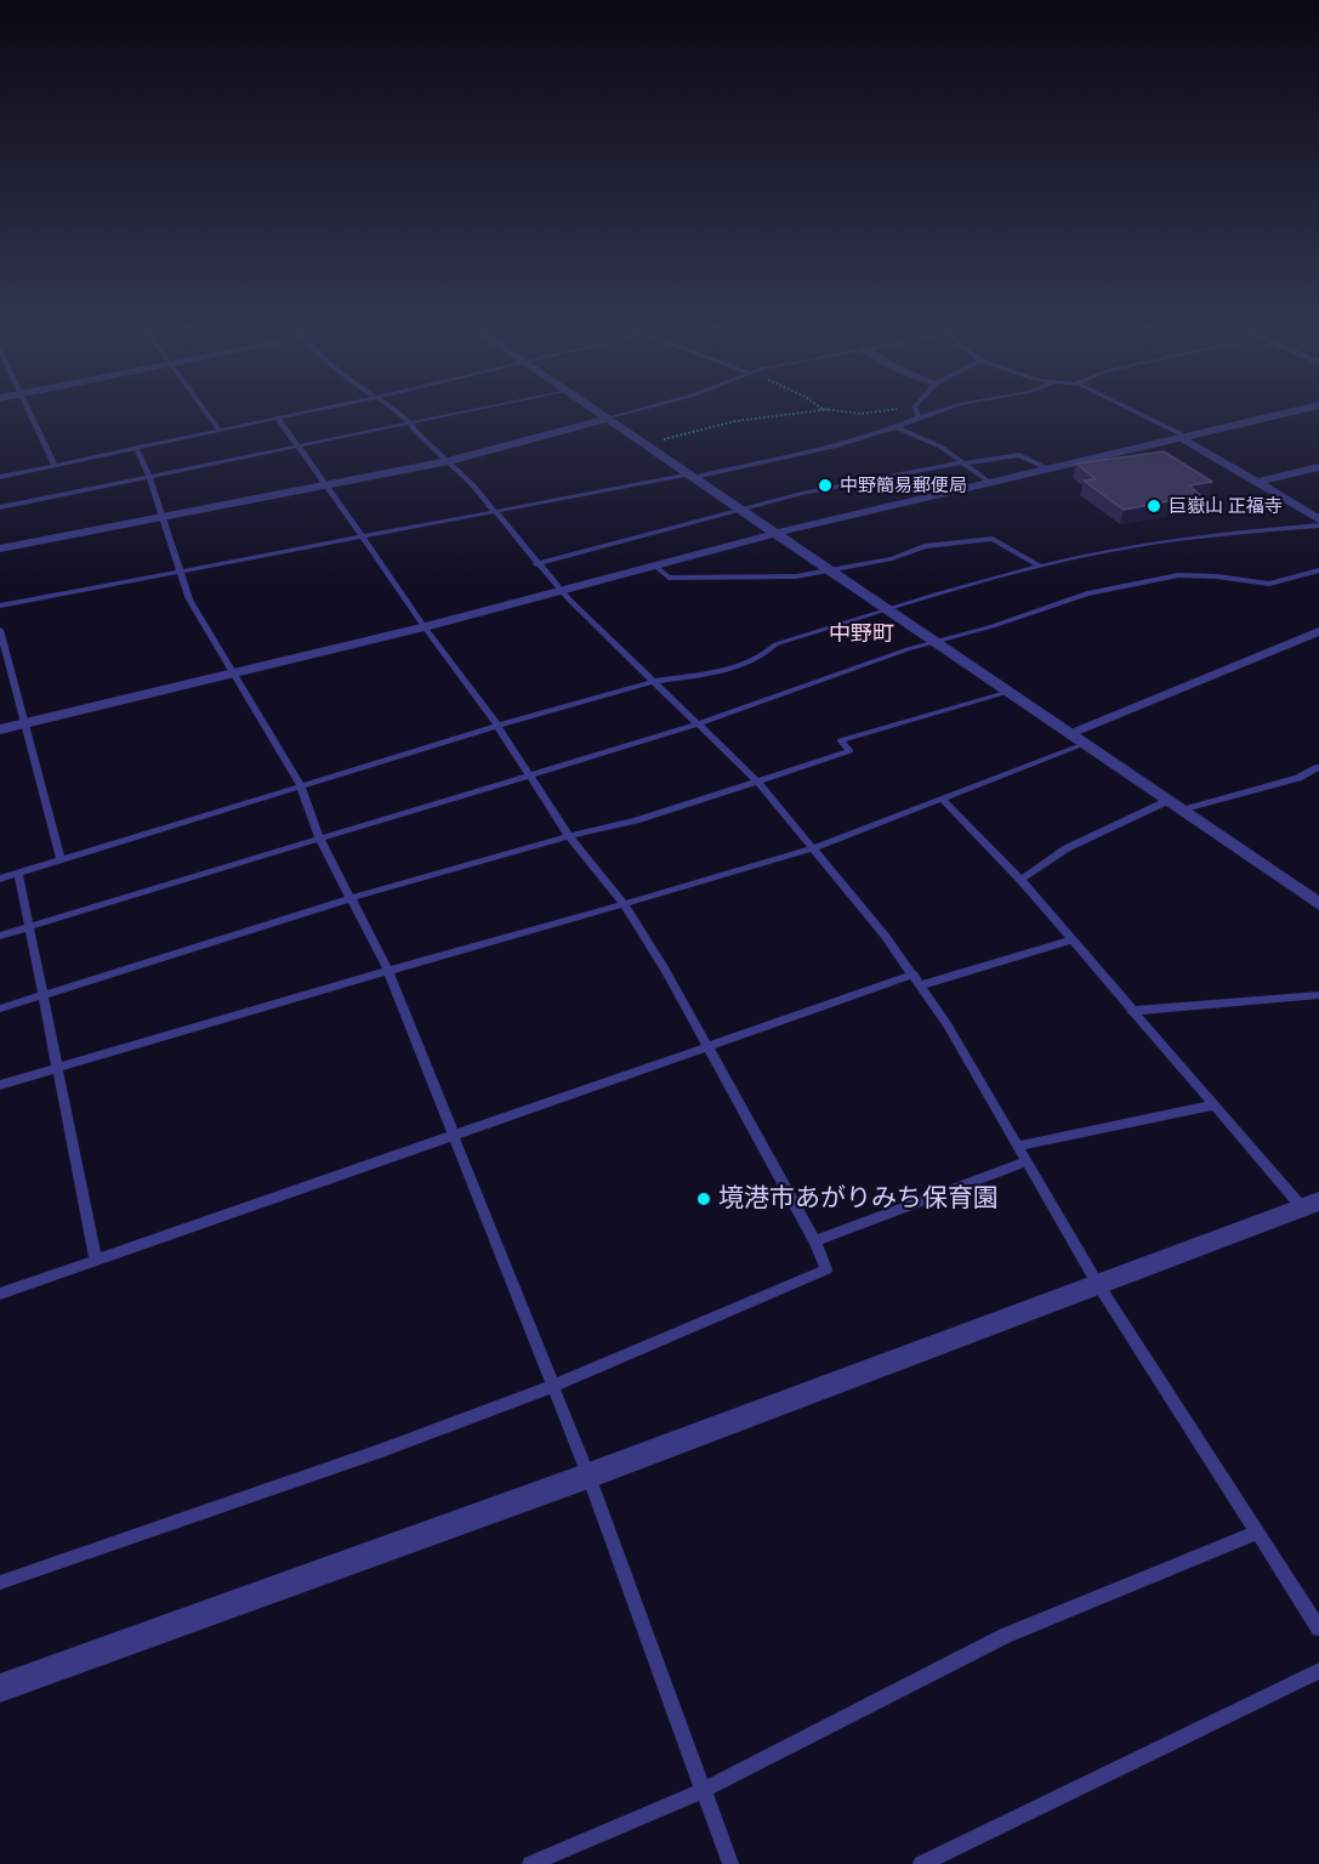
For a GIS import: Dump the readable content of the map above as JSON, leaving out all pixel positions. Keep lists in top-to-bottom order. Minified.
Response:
{"districts":["中野町"],"places":["中野簡易郵便局","巨嶽山 正福寺","境港市あがりみち保育園"]}
